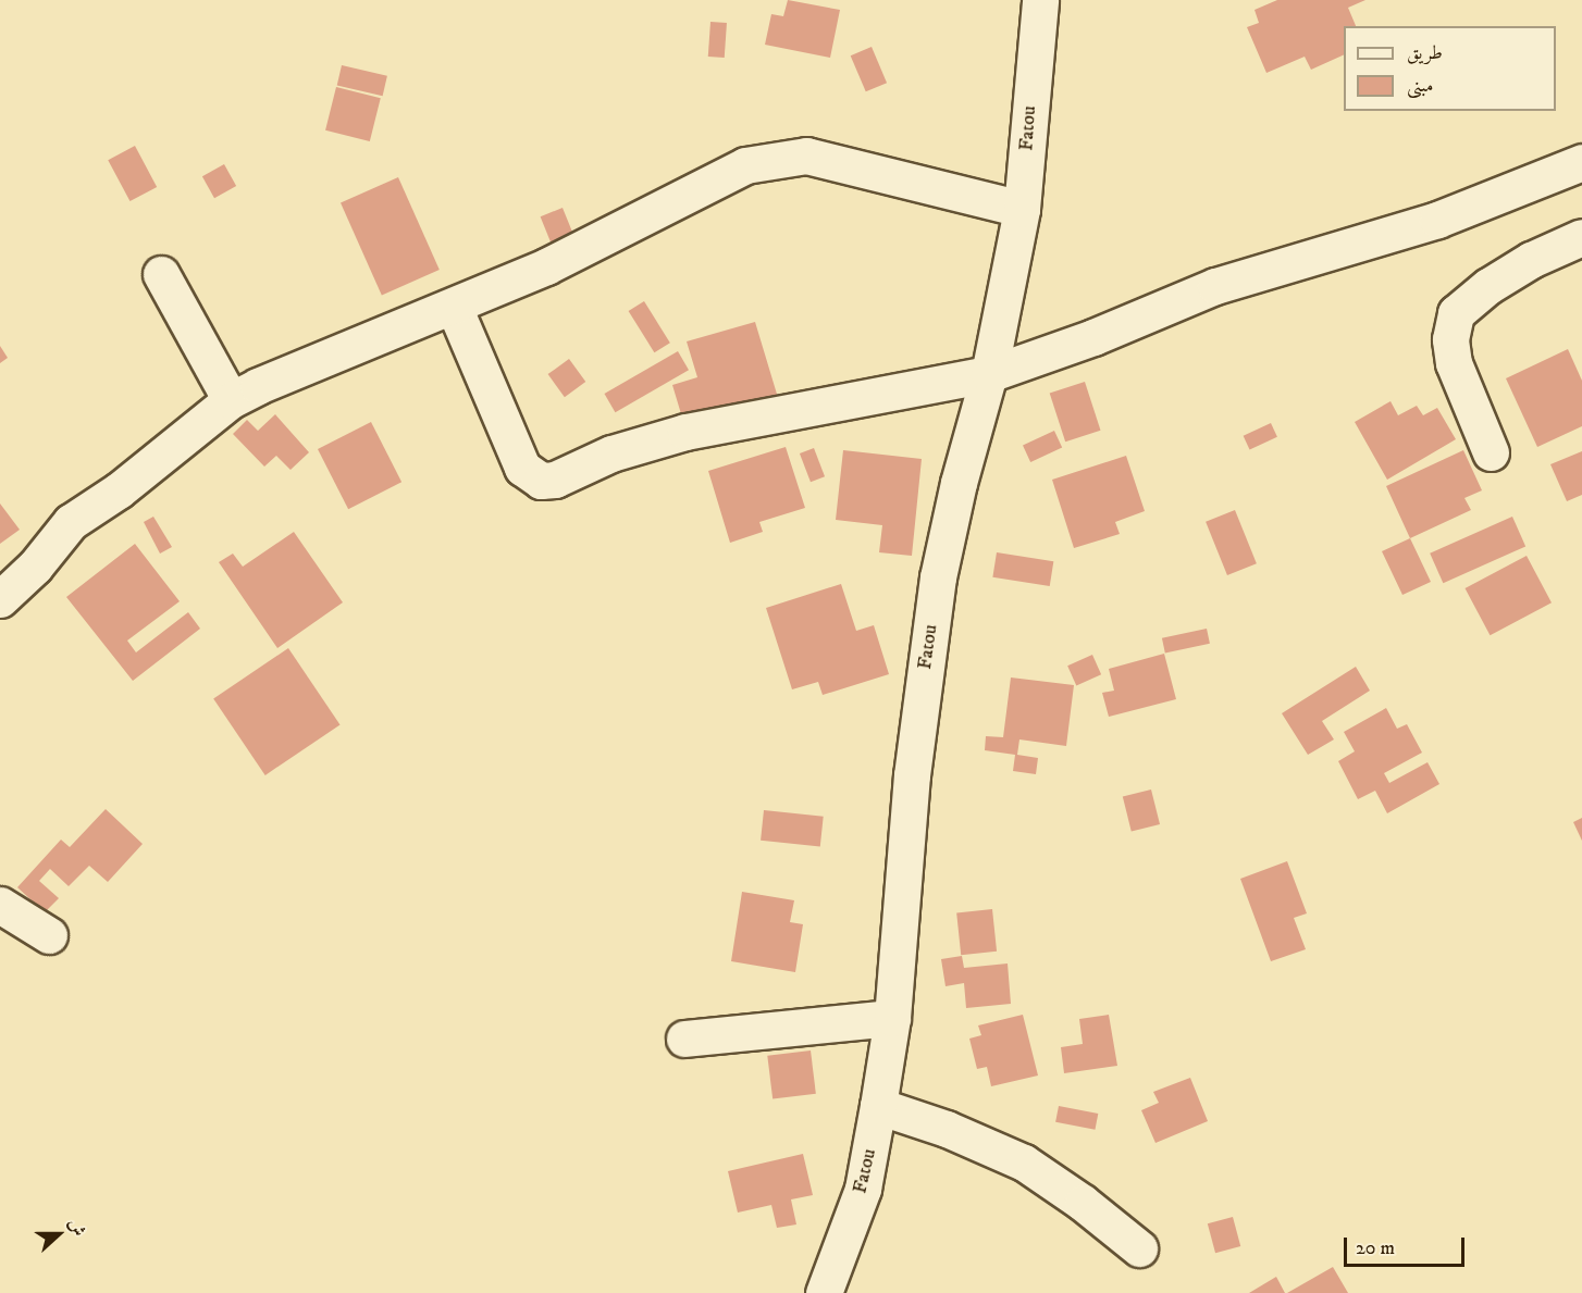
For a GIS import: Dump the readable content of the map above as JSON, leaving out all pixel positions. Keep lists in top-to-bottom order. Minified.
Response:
{"streets":{"street":["Fatou"]},"legend":["طريق","مبنى"],"scale_bar":"20 m","north":"right"}
